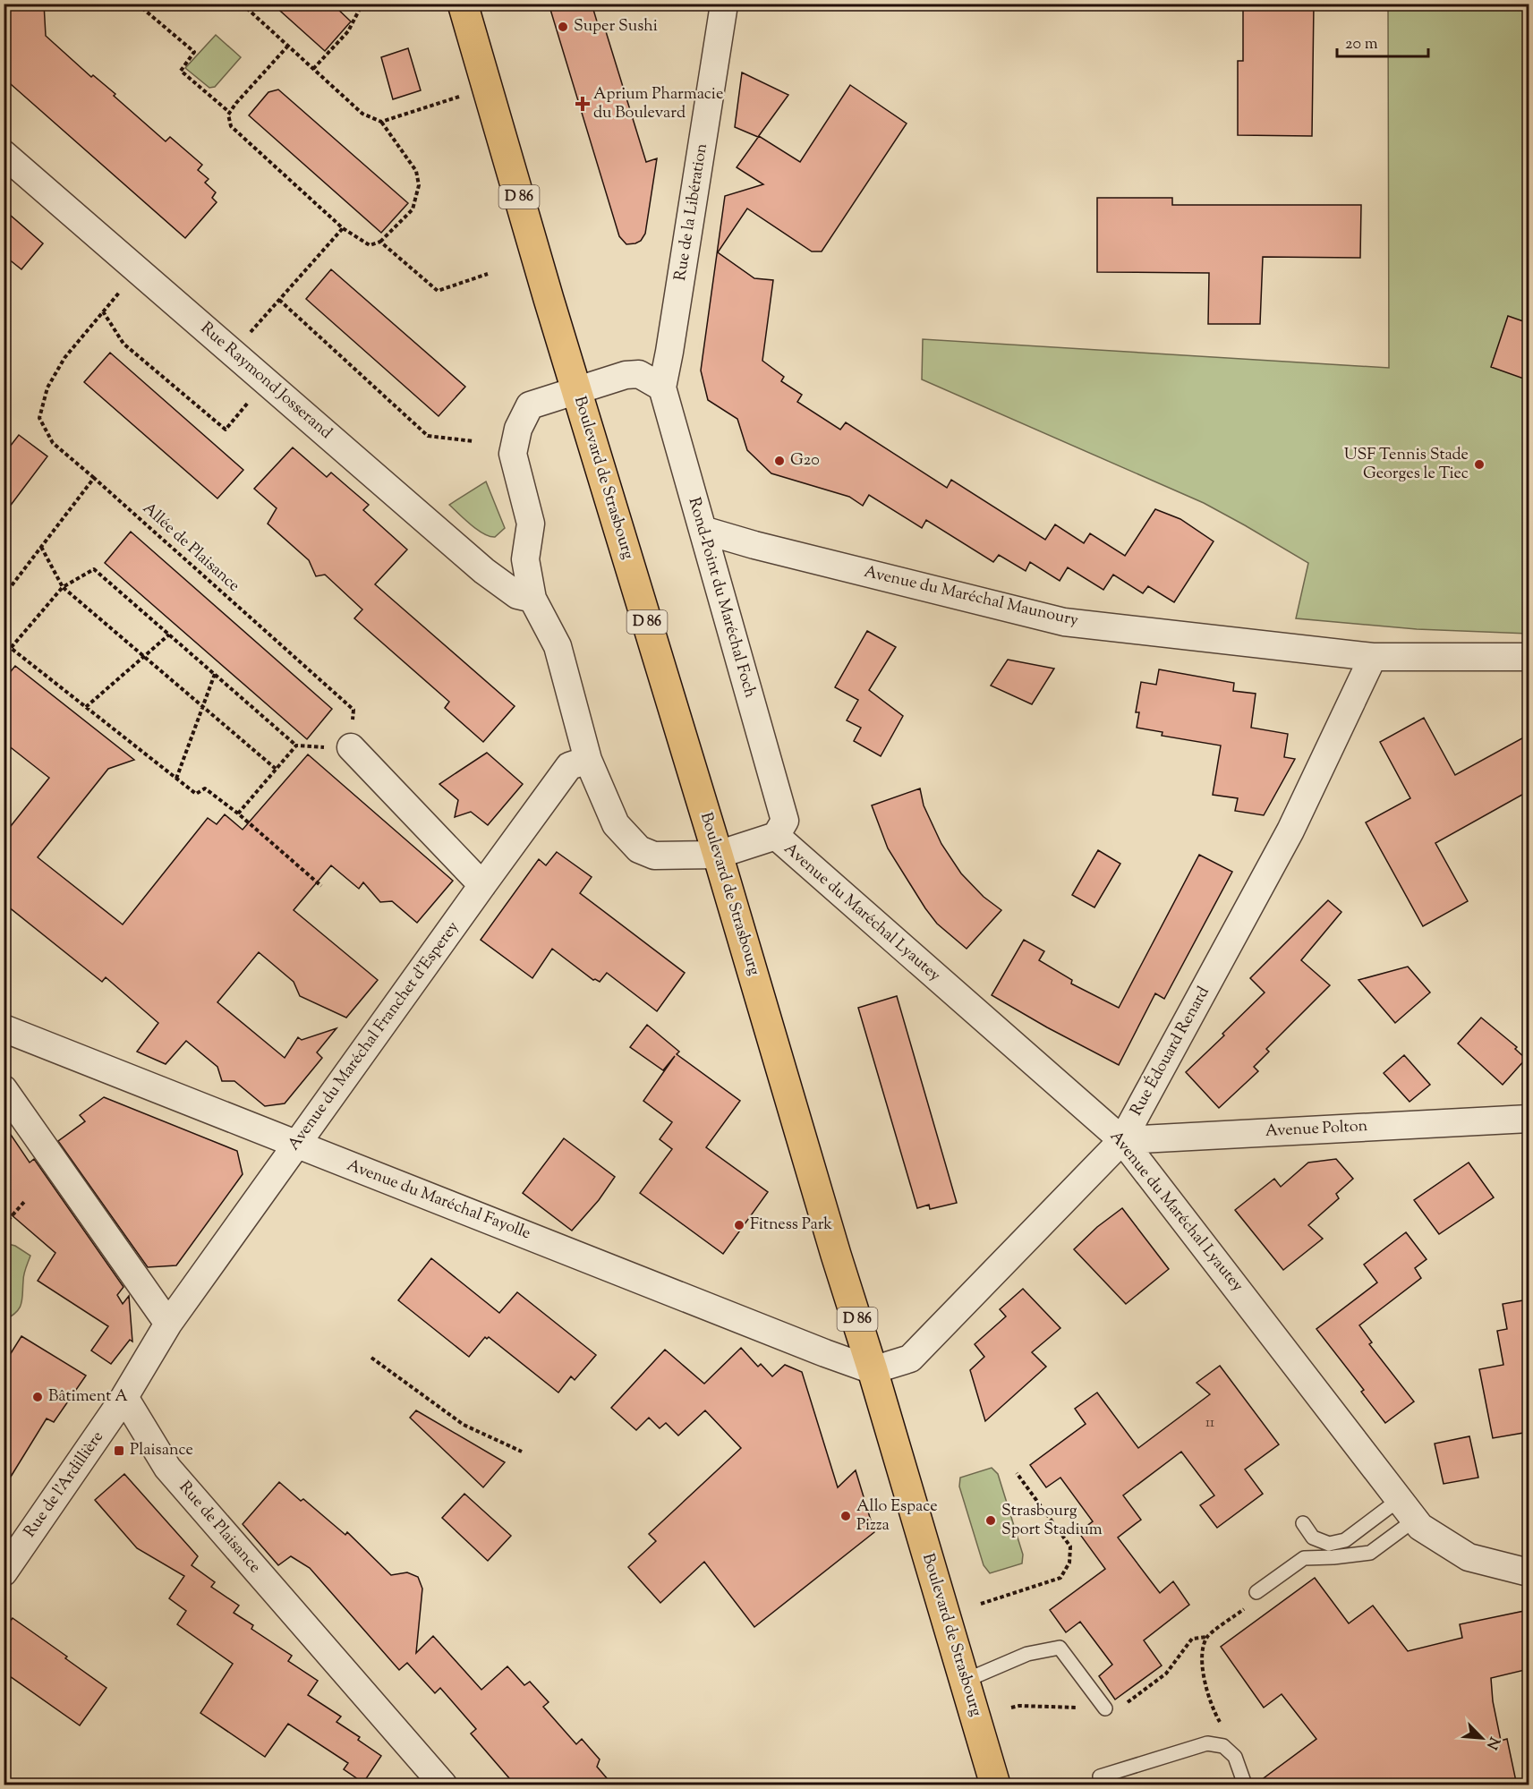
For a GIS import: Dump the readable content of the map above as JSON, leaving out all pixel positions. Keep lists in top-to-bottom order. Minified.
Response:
{"streets":{"main road":["D 86","Boulevard de Strasbourg"],"street":["Rue de la Libération","Rue Raymond Josserand","Avenue du Maréchal Maunoury","Rond-Point du Maréchal Foch","Avenue du Maréchal Lyautey","Avenue du Maréchal Franchet d'Esperey","Rue Édouard Renard","Avenue Polton","Avenue du Maréchal Fayolle","Rue de l'Ardillière","Rue de Plaisance"],"path":["Allée de Plaisance"]},"crossings":[["Rue de la Libération","Rond-Point du Maréchal Foch"],["Boulevard de Strasbourg","Rue Édouard Renard"],["Boulevard de Strasbourg","Avenue du Maréchal Fayolle"],["Avenue du Maréchal Maunoury","Rond-Point du Maréchal Foch"],["Avenue du Maréchal Maunoury","Rue Édouard Renard"],["Rond-Point du Maréchal Foch","Avenue du Maréchal Lyautey"],["Avenue du Maréchal Lyautey","Rue Édouard Renard"],["Avenue du Maréchal Lyautey","Avenue Polton"],["Avenue du Maréchal Franchet d'Esperey","Avenue du Maréchal Fayolle"],["Rue Édouard Renard","Avenue Polton"],["Rue Édouard Renard","Avenue du Maréchal Fayolle"],["Rue de l'Ardillière","Rue de Plaisance"]],"places":{"other":["Super Sushi","G20","USF Tennis Stade Georges le Tiec","Fitness Park","Bâtiment A","Allo Espace Pizza","Strasbourg Sport Stadium"],"health":["Aprium Pharmacie du Boulevard"],"transit":["Plaisance"]},"house_numbers":["11"],"scale_bar":"20 m","north":"bottom right"}
